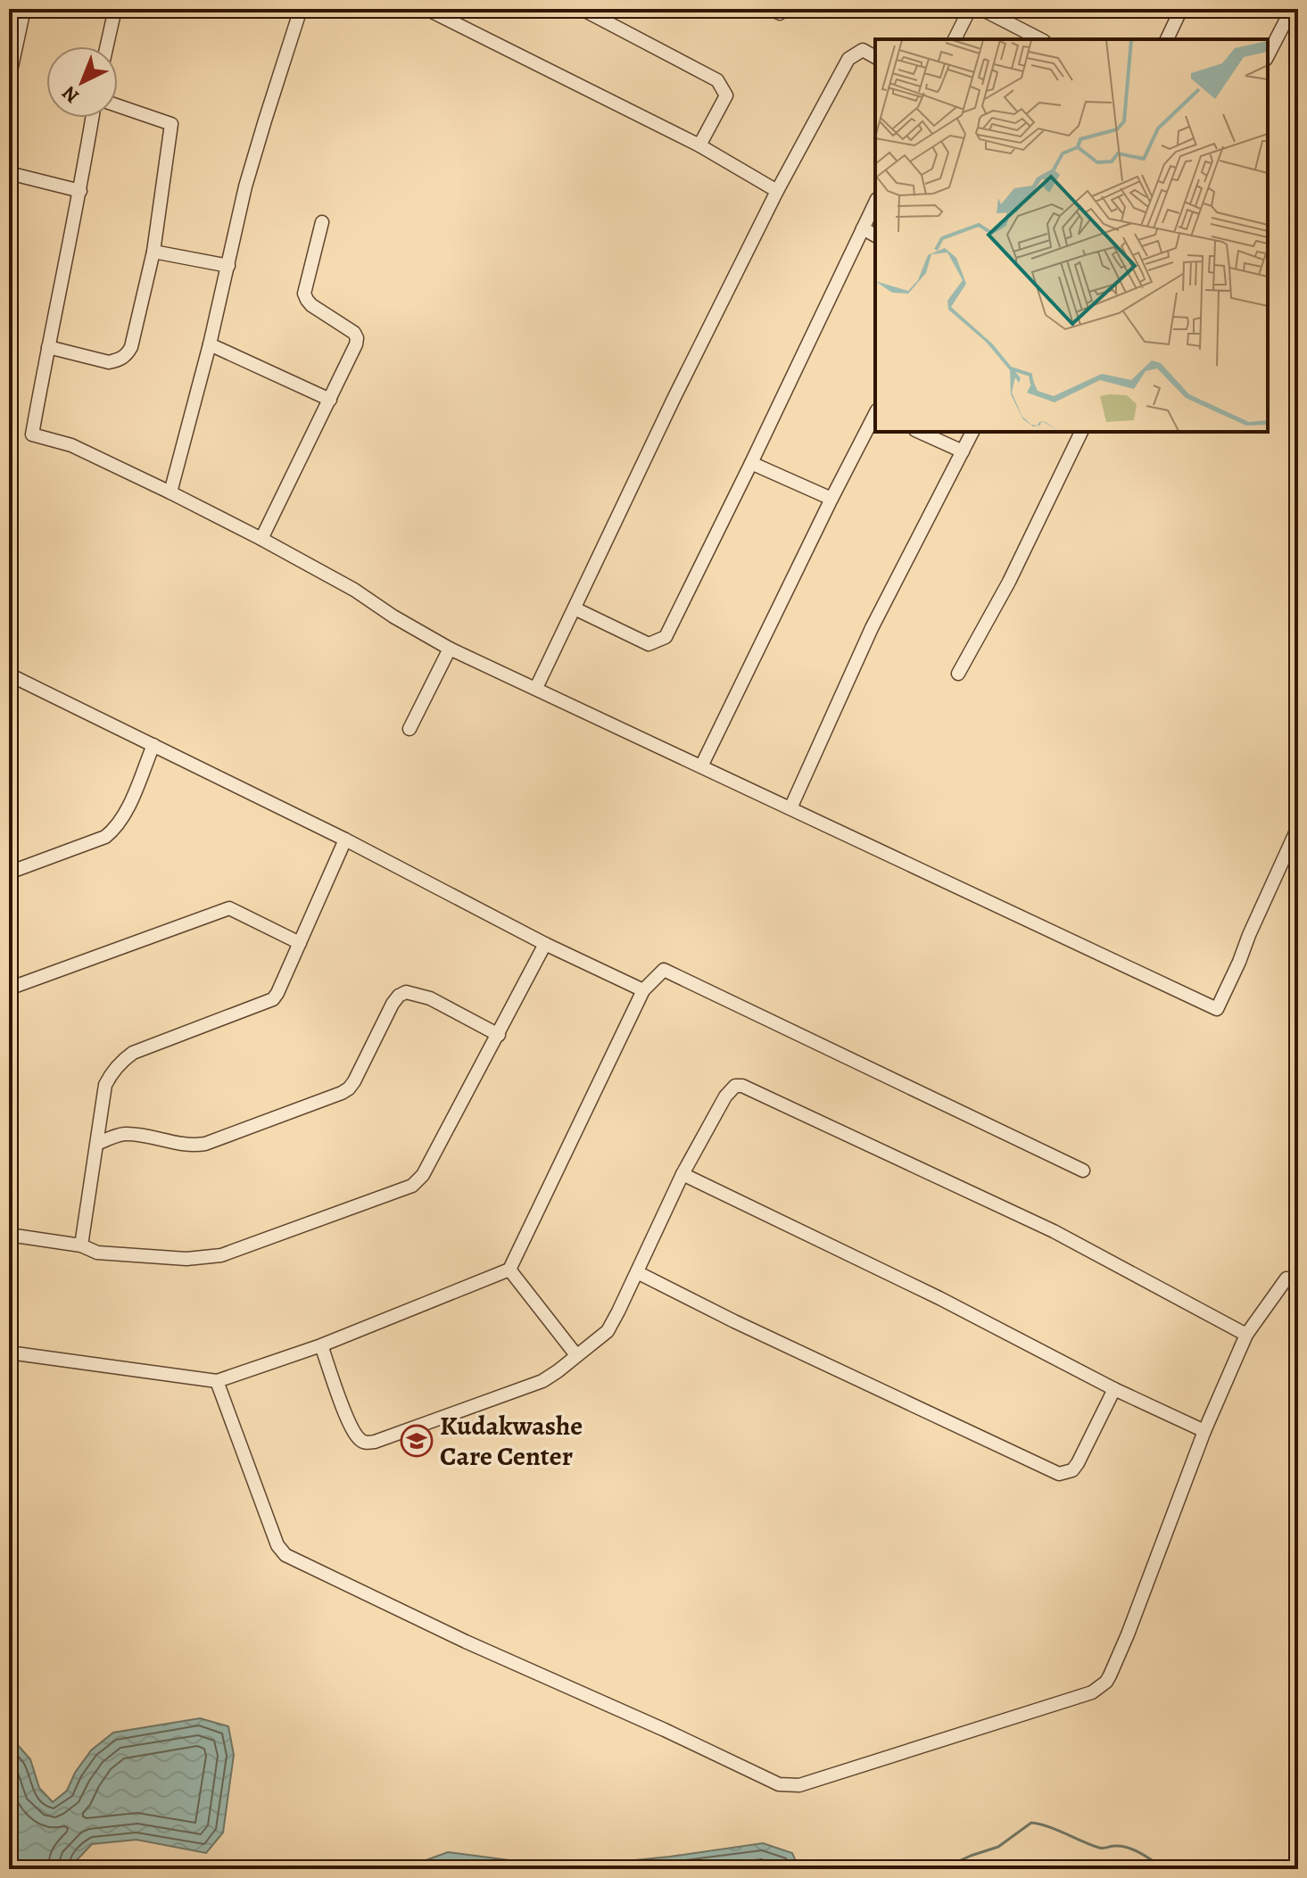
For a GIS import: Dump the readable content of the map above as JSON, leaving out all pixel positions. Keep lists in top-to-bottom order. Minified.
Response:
{"places":{"school or university":["Kudakwashe Care Center"]},"north":"bottom left"}
